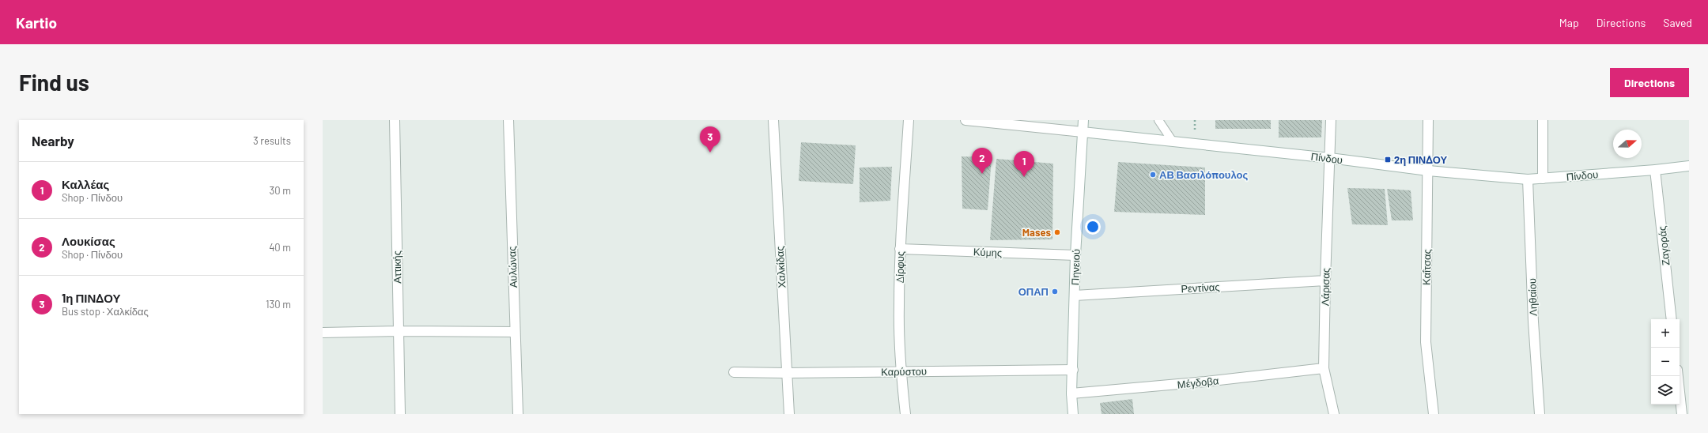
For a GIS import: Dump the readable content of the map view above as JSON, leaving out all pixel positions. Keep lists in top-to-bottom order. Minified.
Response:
{"streets":{"street":["Πίνδου","Ζαγοράς","Κύμης","Αττικής","Αυλώνας","Χαλκίδας","Δίρφυς","Πηνειού","Καΐτσας","Λάρισας","Ρεντίνας","Ληθαίου","Καρύστου","Μέγδοβα"]},"crossings":[["Πίνδου","Ζαγοράς"],["Πίνδου","Πηνειού"],["Πίνδου","Καΐτσας"],["Πίνδου","Λάρισας"],["Πίνδου","Ληθαίου"],["Κύμης","Δίρφυς"],["Κύμης","Πηνειού"],["Χαλκίδας","Καρύστου"],["Δίρφυς","Καρύστου"],["Πηνειού","Ρεντίνας"],["Πηνειού","Καρύστου"],["Πηνειού","Μέγδοβα"],["Λάρισας","Ρεντίνας"],["Λάρισας","Μέγδοβα"]],"places":{"transit":["2η ΠΙΝΔΟΥ"],"other":["ΑΒ Βασιλόπουλος","Mases","ΟΠΑΠ"]},"north":"right","page":{"header":"Kartio","nav":["Map","Directions","Saved"],"buttons":"Directions","title":"Find us","heading":["Nearby","3 results"],"pins":["3","2","1"],"list":[{"mark":"1","name":"Καλλέας","note":"Shop · Πίνδου","value":"30 m"},{"mark":"2","name":"Λουκίσας","note":"Shop · Πίνδου","value":"40 m"},{"mark":"3","name":"1η ΠΙΝΔΟΥ","note":"Bus stop · Χαλκίδας","value":"130 m"}],"map_buttons":["+","−"]}}
